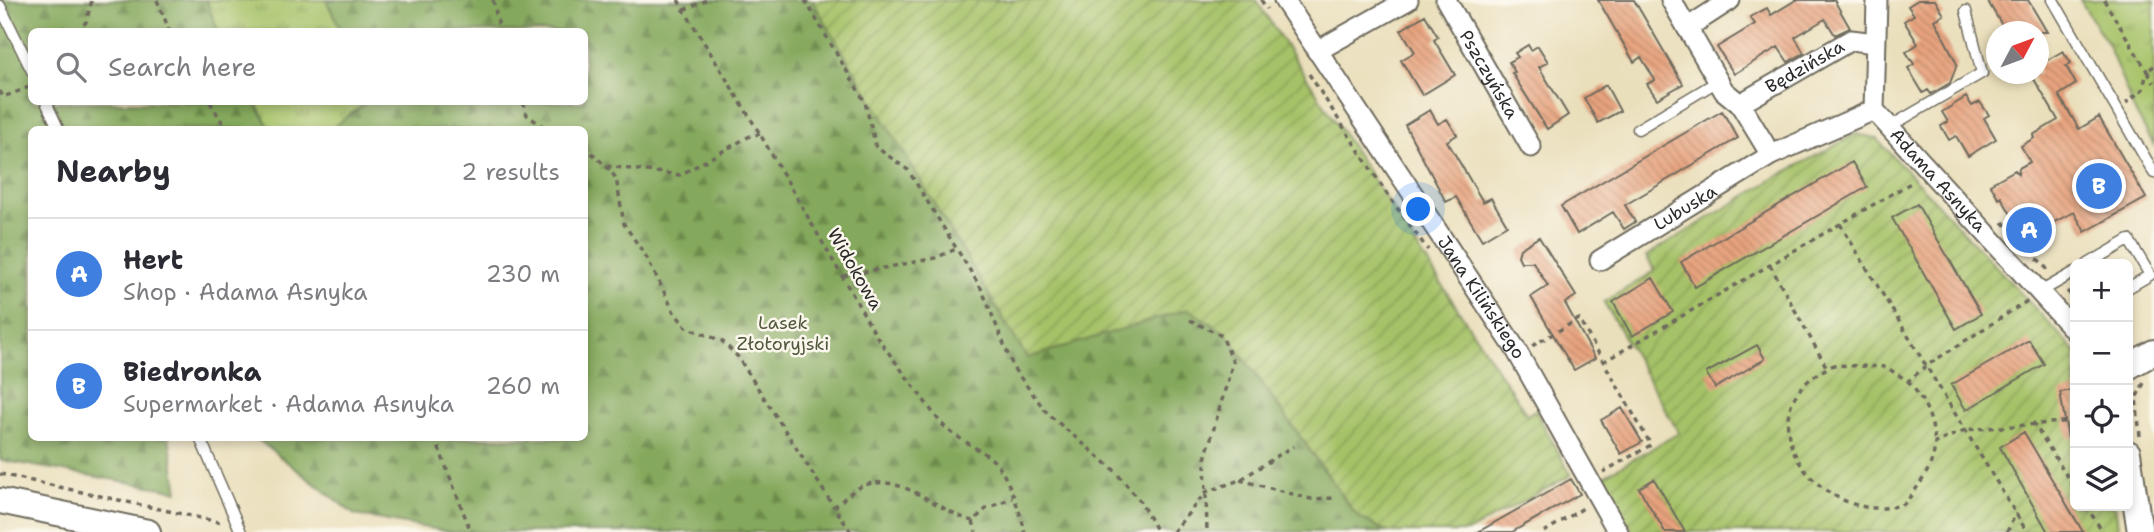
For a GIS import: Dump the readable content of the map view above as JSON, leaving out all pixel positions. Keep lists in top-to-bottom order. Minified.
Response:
{"streets":{"street":["Będzińska","Pszczyńska","Adama Asnyka","Lubuska","Jana Kilińskiego"],"path":["Widokowa"]},"crossings":[["Adama Asnyka","Lubuska"]],"parks":["Lasek Złotoryjski"],"north":"top right","page":{"search":"Search here","heading":["Nearby","2 results"],"pins":["B","A"],"list":[{"mark":"A","name":"Hert","note":"Shop · Adama Asnyka","value":"230 m"},{"mark":"B","name":"Biedronka","note":"Supermarket · Adama Asnyka","value":"260 m"}],"map_buttons":["+","−"]}}
